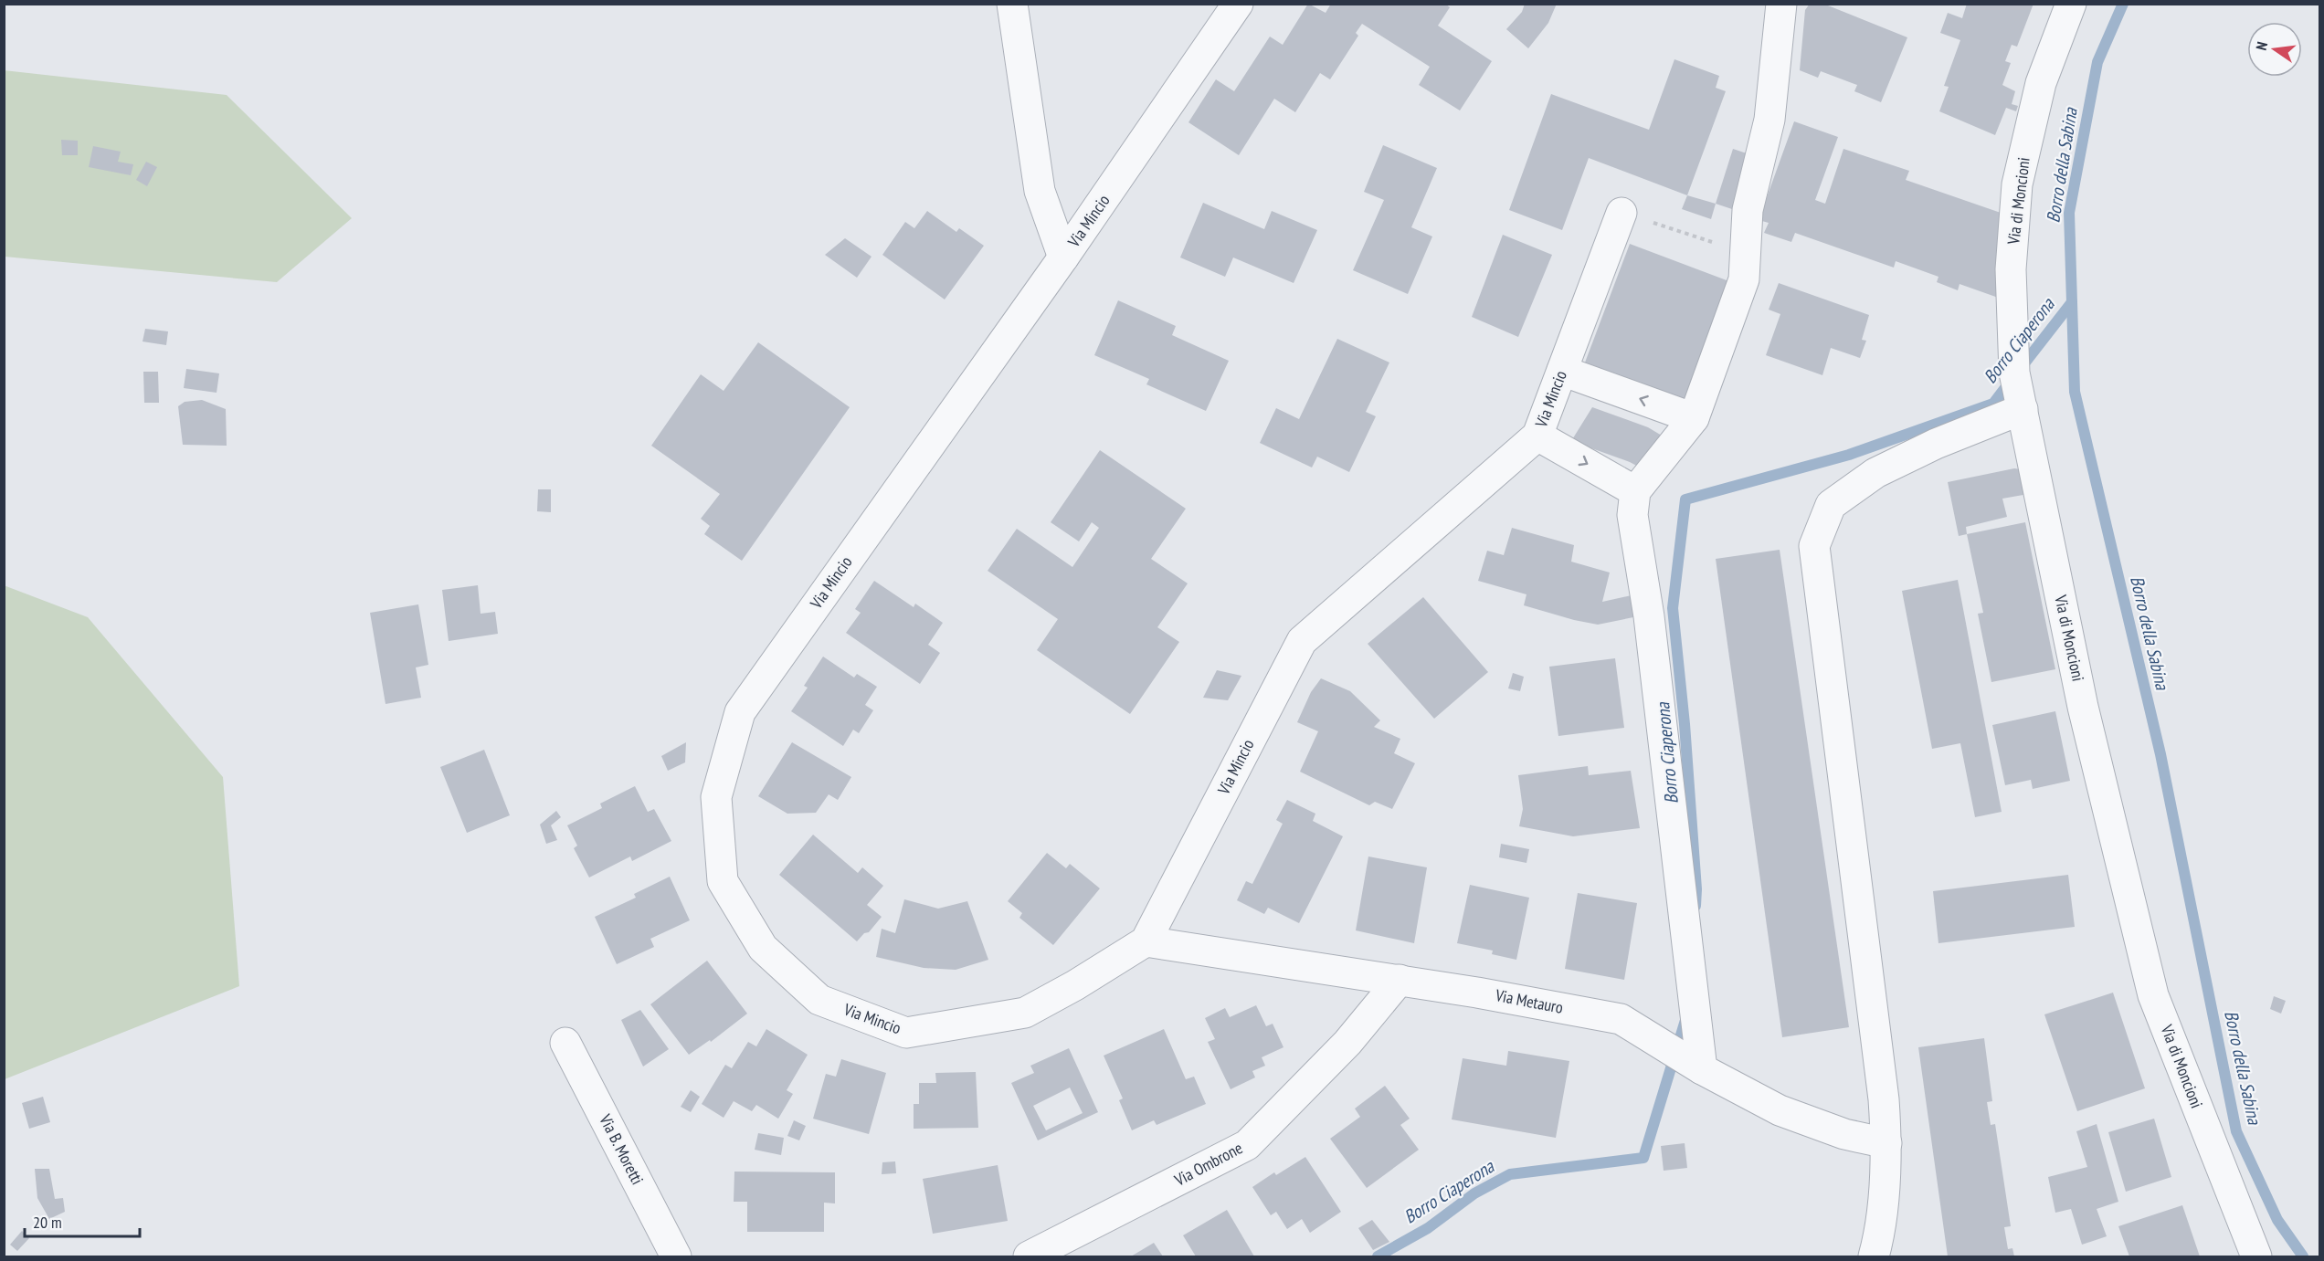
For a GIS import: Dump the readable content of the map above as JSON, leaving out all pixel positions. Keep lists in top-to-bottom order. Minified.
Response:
{"streets":{"street":["Via di Moncioni","Via Mincio","Via Metauro","Via B. Moretti","Via Ombrone"]},"crossings":[["Via Mincio","Via Metauro"],["Via Metauro","Via Ombrone"]],"water":["Borro della Sabina","Borro Ciaperona"],"scale_bar":"20 m","north":"left"}
